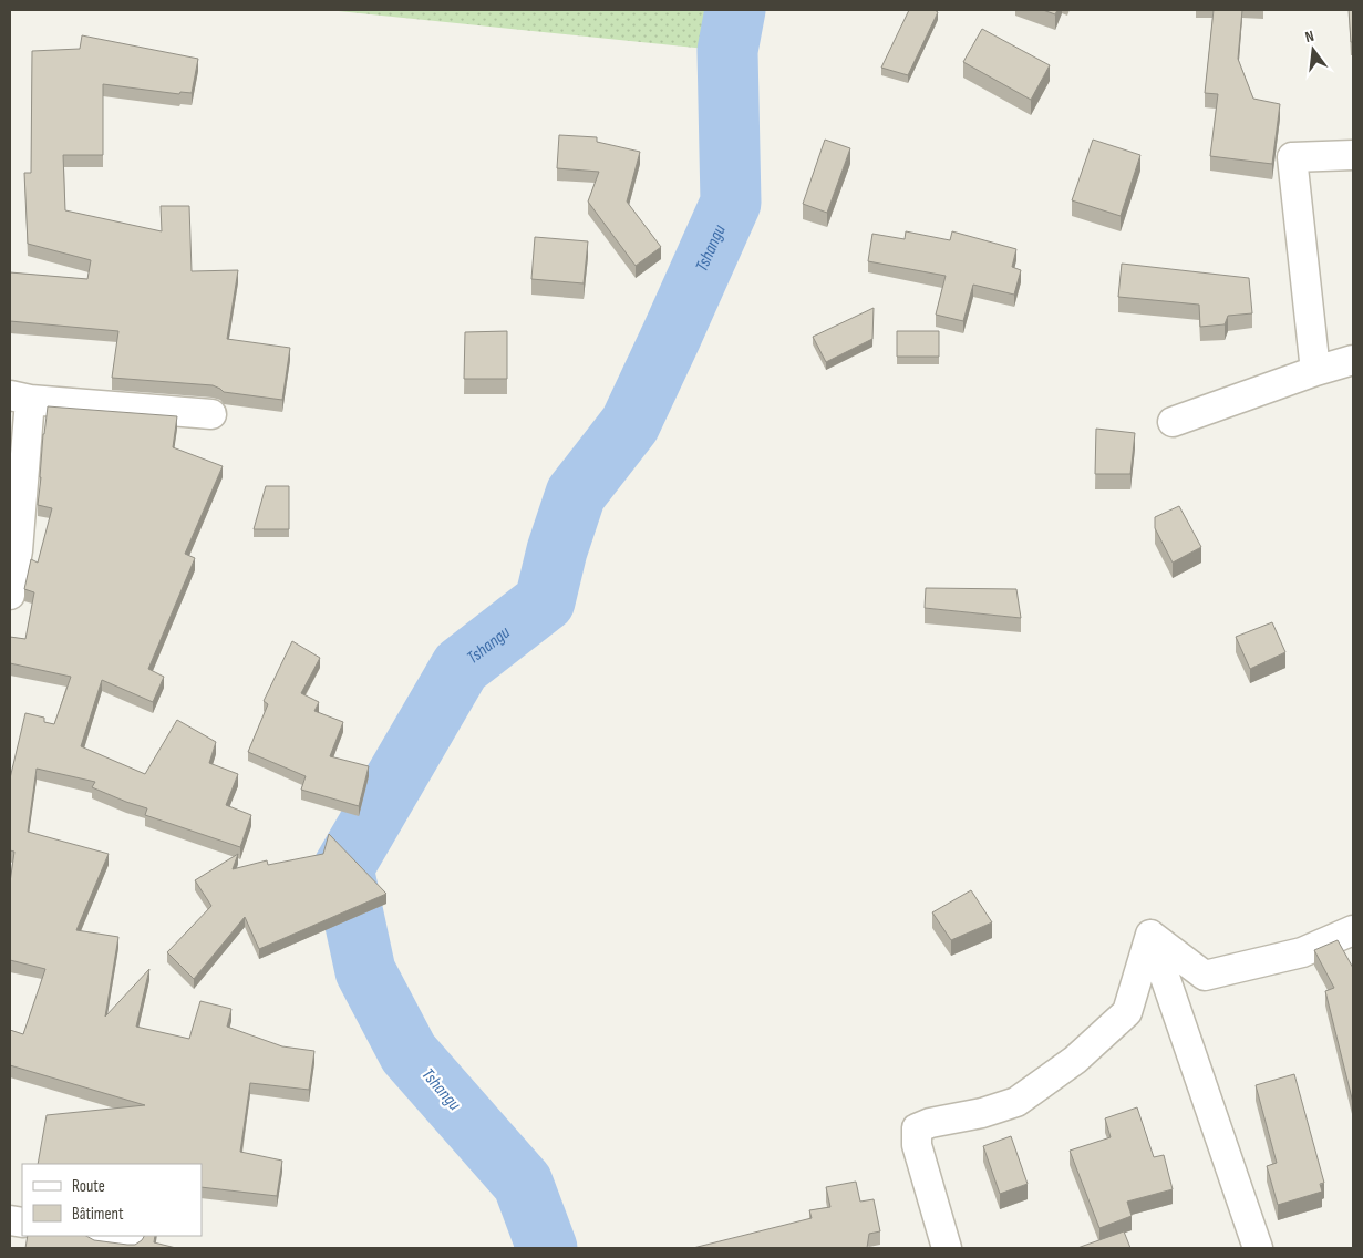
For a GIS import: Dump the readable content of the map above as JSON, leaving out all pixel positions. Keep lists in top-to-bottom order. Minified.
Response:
{"water":["Tshangu"],"legend":["Route","Bâtiment"],"north":"top"}
